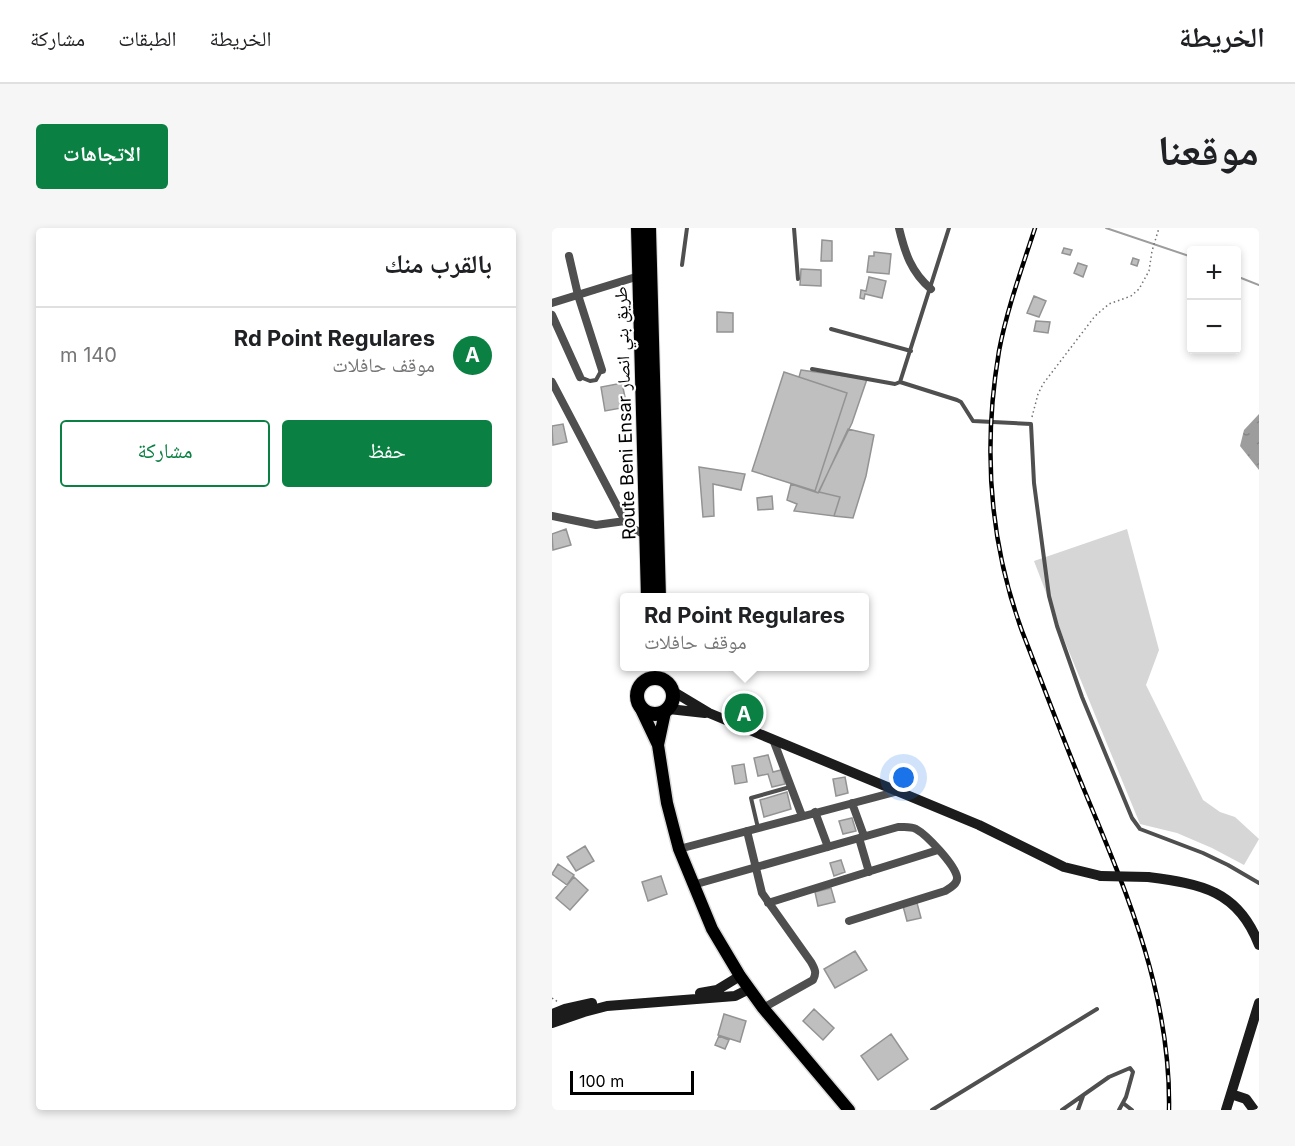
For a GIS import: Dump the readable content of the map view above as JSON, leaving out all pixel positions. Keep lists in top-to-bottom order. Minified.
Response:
{"streets":{"highway":["Route Beni Ensar طريق بني انصار"]},"scale_bar":"100 m","page":{"header":"الخريطة","nav":["الخريطة","الطبقات","مشاركة"],"title":"موقعنا","buttons":["الاتجاهات",["حفظ","مشاركة"]],"heading":"بالقرب منك","map_buttons":["+","−"],"list":[{"mark":"A","name":"Rd Point Regulares","note":"موقف حافلات","value":"140 m"}],"popup":["Rd Point Regulares","موقف حافلات"],"pins":"A","scale":"100 m"}}
